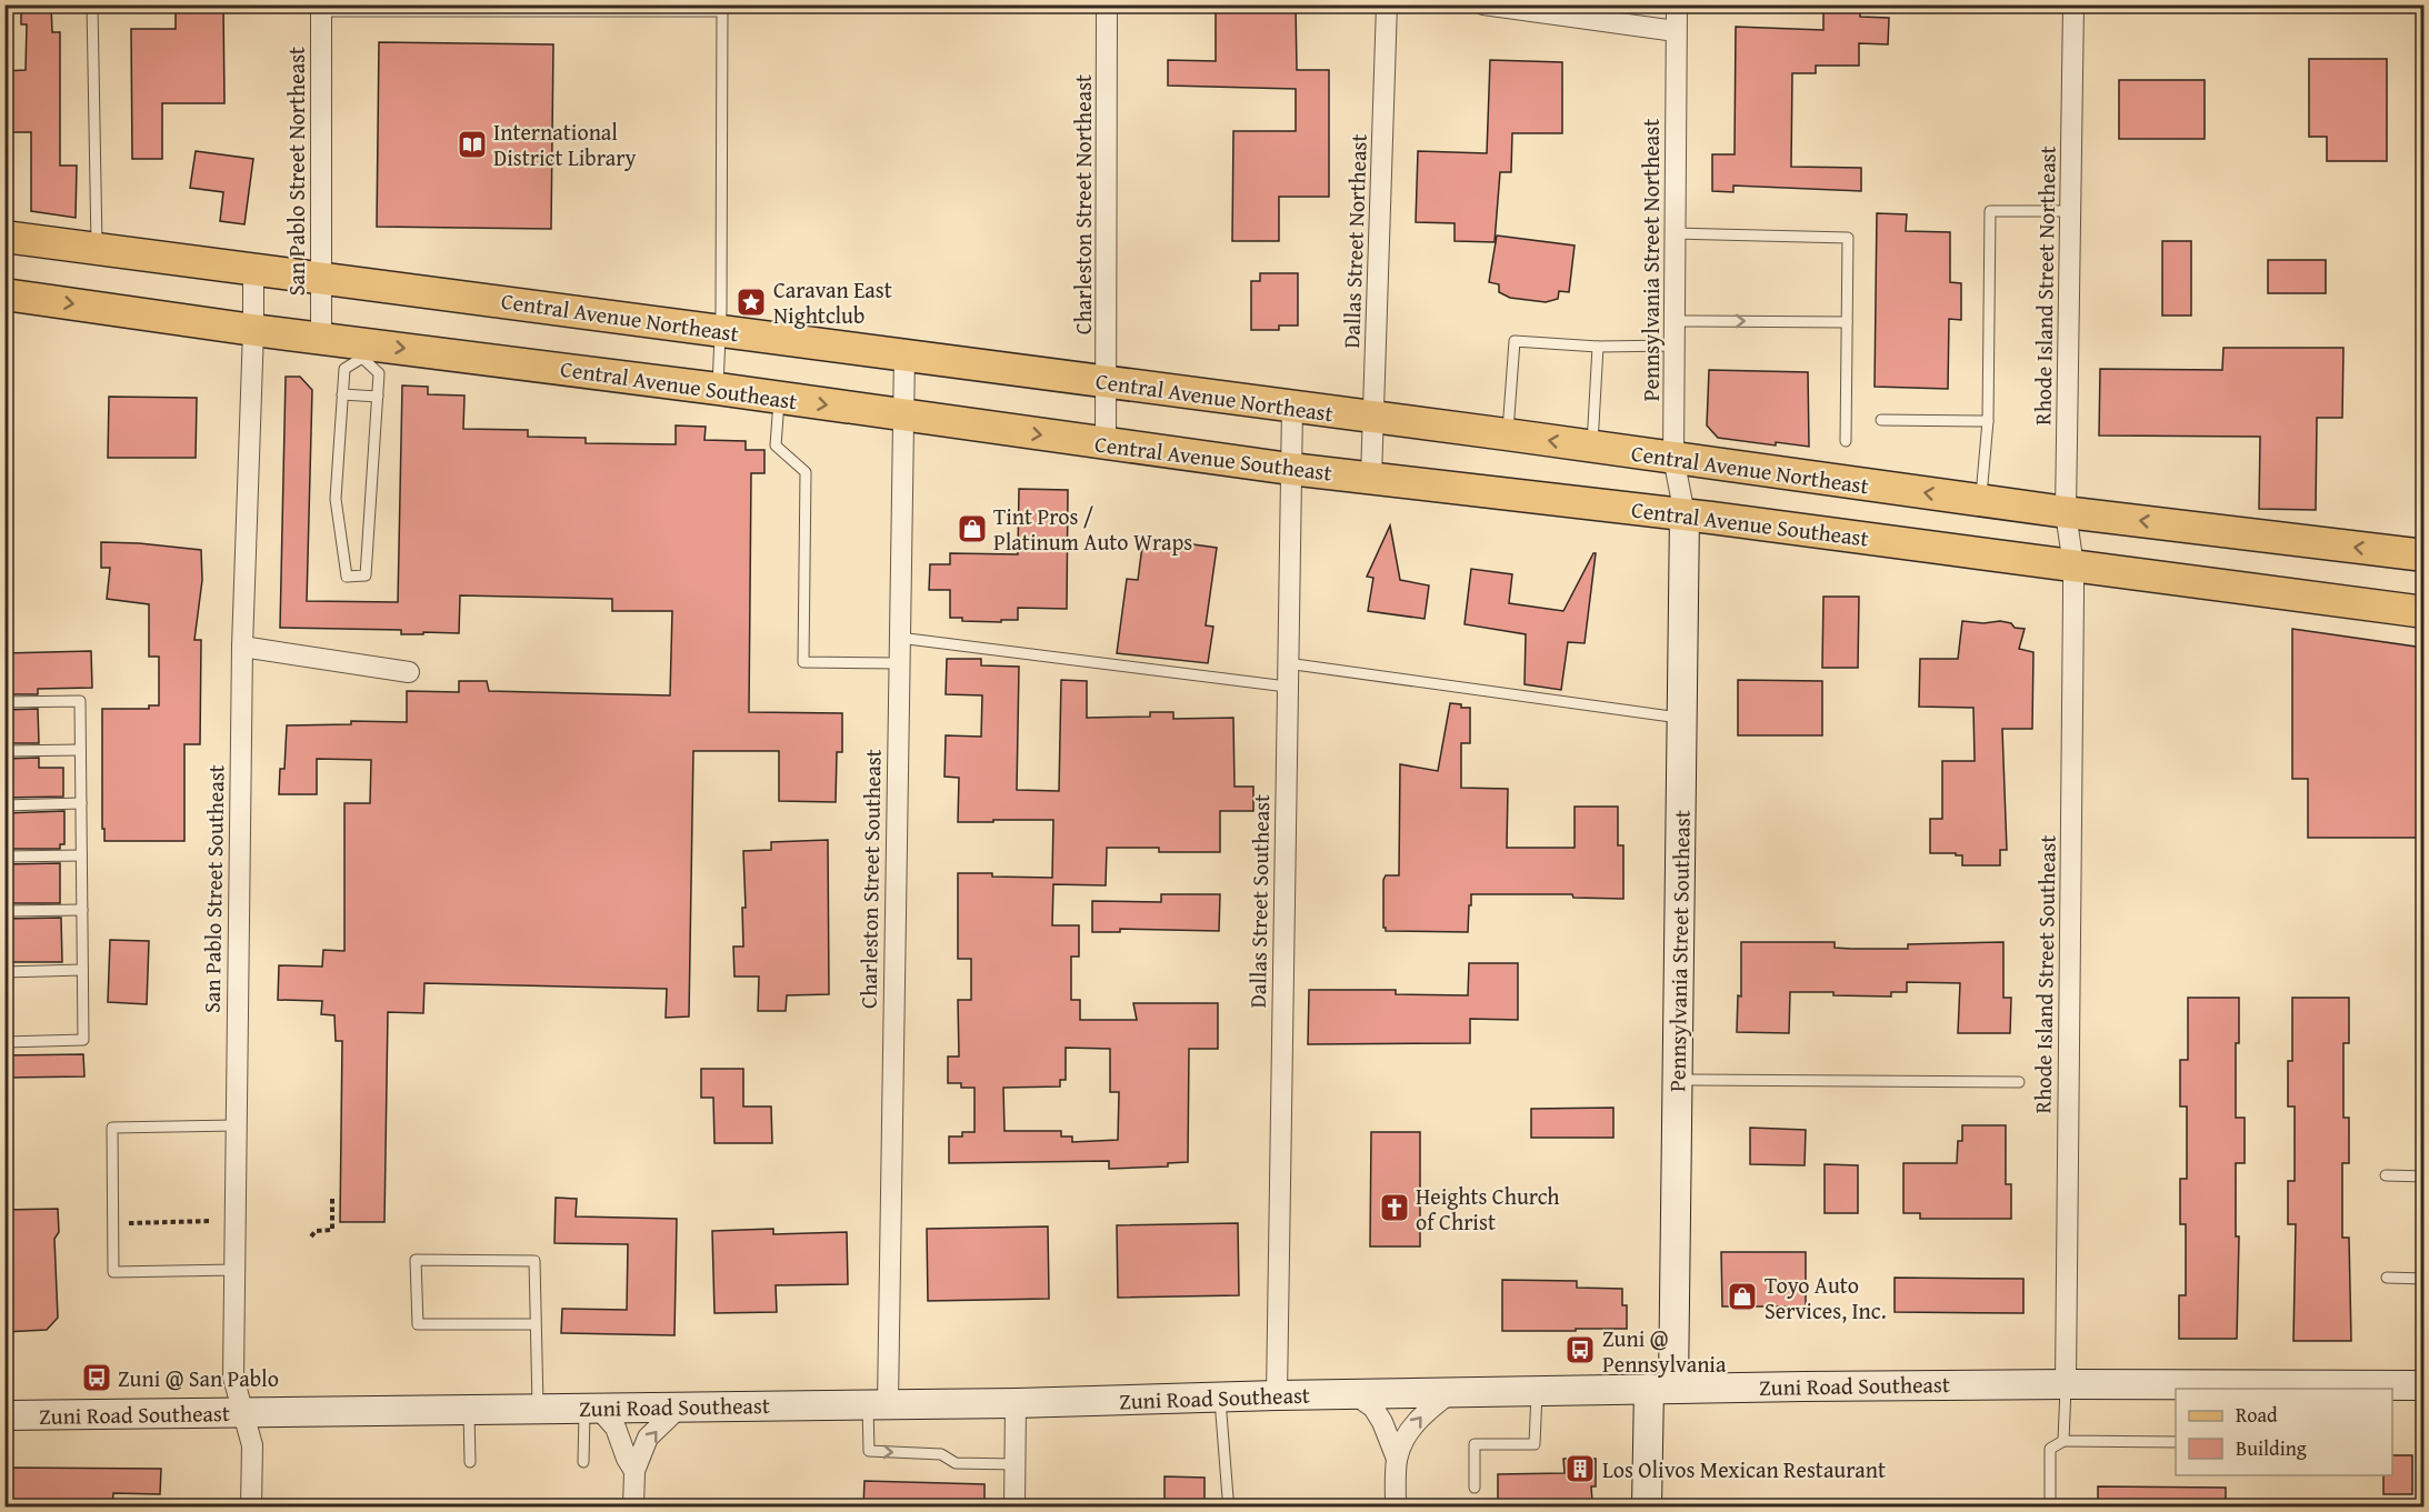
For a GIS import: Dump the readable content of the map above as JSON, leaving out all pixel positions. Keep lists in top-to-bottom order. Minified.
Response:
{"streets":{"main road":["Central Avenue Northeast","Central Avenue Southeast"],"street":["San Pablo Street Northeast","Charleston Street Northeast","Dallas Street Northeast","Pennsylvania Street Northeast","Rhode Island Street Northeast","Charleston Street Southeast","San Pablo Street Southeast","Dallas Street Southeast","Pennsylvania Street Southeast","Rhode Island Street Southeast","Zuni Road Southeast"]},"crossings":[["San Pablo Street Northeast","Central Avenue Northeast"],["San Pablo Street Northeast","Central Avenue Southeast"],["Charleston Street Northeast","Central Avenue Northeast"],["Charleston Street Northeast","Central Avenue Southeast"],["Dallas Street Northeast","Central Avenue Northeast"],["Dallas Street Northeast","Central Avenue Southeast"],["Pennsylvania Street Northeast","Central Avenue Northeast"],["Pennsylvania Street Northeast","Central Avenue Southeast"],["Pennsylvania Street Northeast","Pennsylvania Street Southeast"],["Rhode Island Street Northeast","Central Avenue Northeast"],["Rhode Island Street Northeast","Central Avenue Southeast"],["Rhode Island Street Northeast","Rhode Island Street Southeast"],["Central Avenue Northeast","Charleston Street Southeast"],["Central Avenue Northeast","San Pablo Street Southeast"],["Central Avenue Northeast","Dallas Street Southeast"],["Central Avenue Southeast","Charleston Street Southeast"],["Central Avenue Southeast","San Pablo Street Southeast"],["Central Avenue Southeast","Dallas Street Southeast"],["Central Avenue Southeast","Pennsylvania Street Southeast"],["Central Avenue Southeast","Rhode Island Street Southeast"],["Charleston Street Southeast","Zuni Road Southeast"],["San Pablo Street Southeast","Zuni Road Southeast"],["Dallas Street Southeast","Zuni Road Southeast"],["Pennsylvania Street Southeast","Zuni Road Southeast"],["Rhode Island Street Southeast","Zuni Road Southeast"]],"one_way":["Central Avenue Southeast"],"places":{"library":["International District Library"],"place":["Caravan East Nightclub"],"shop":["Tint Pros / Platinum Auto Wraps","Toyo Auto Services, Inc."],"church":["Heights Church of Christ"],"bus stop":["Zuni @ Pennsylvania","Zuni @ San Pablo"],"building":["Los Olivos Mexican Restaurant"]},"legend":["Road","Building"]}
